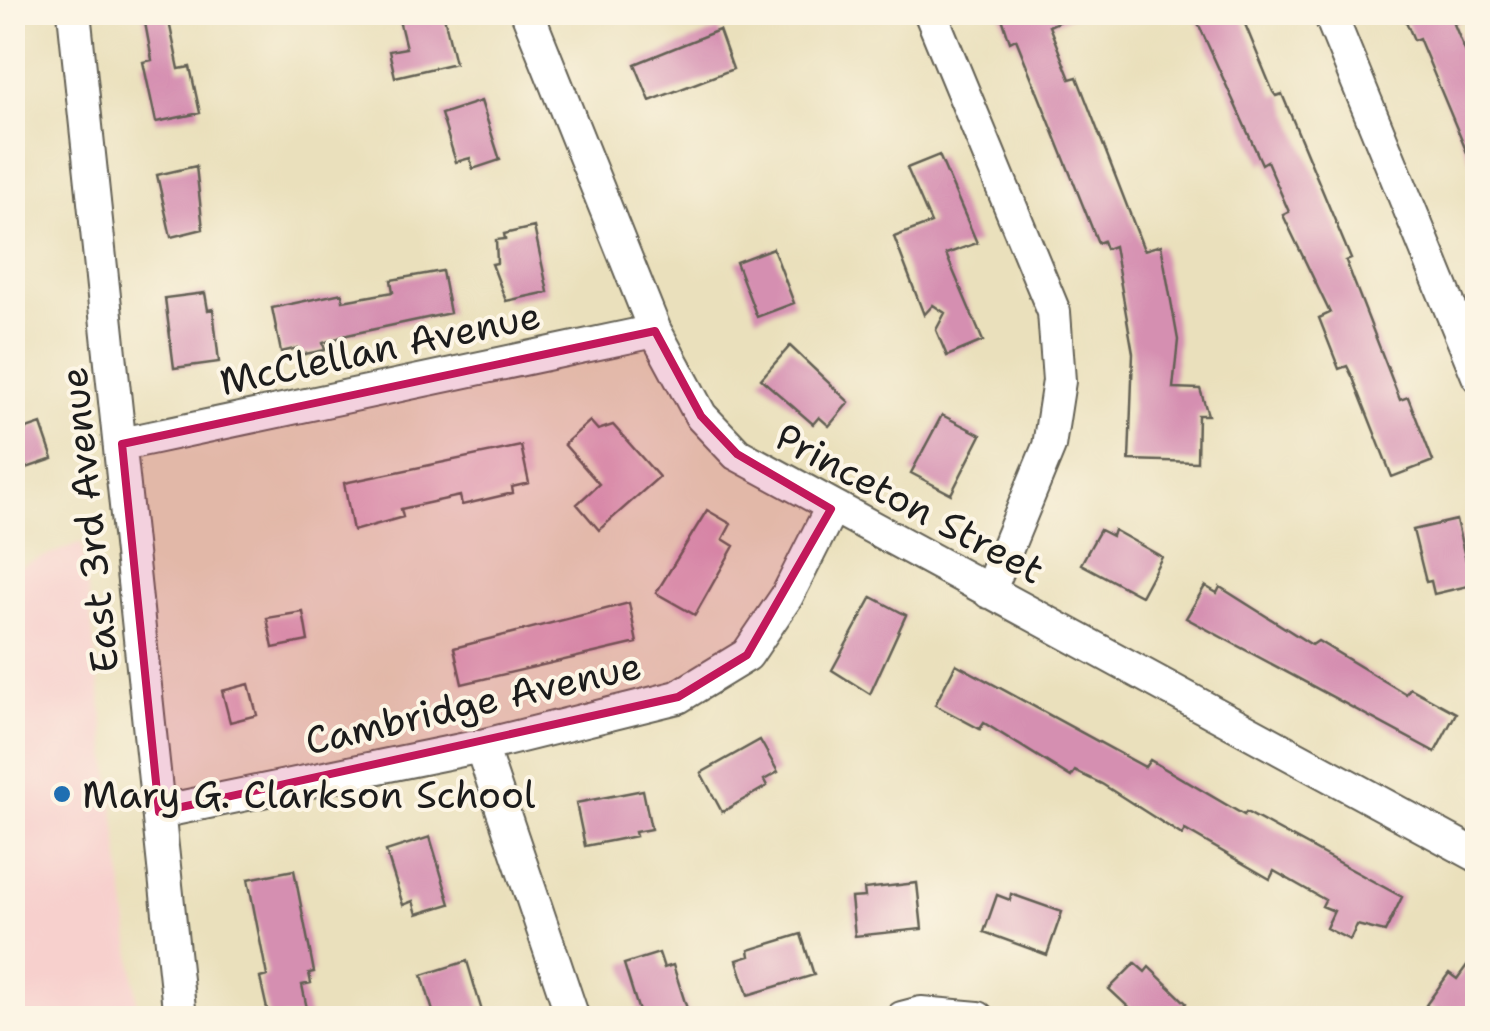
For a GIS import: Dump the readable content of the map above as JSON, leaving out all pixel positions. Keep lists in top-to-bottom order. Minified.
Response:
{"streets":{"street":["McClellan Avenue","Princeton Street","East 3rd Avenue","Cambridge Avenue"]},"crossings":[["McClellan Avenue","Princeton Street"],["McClellan Avenue","East 3rd Avenue"],["Princeton Street","Cambridge Avenue"],["East 3rd Avenue","Cambridge Avenue"]],"places":["Mary G. Clarkson School"]}
